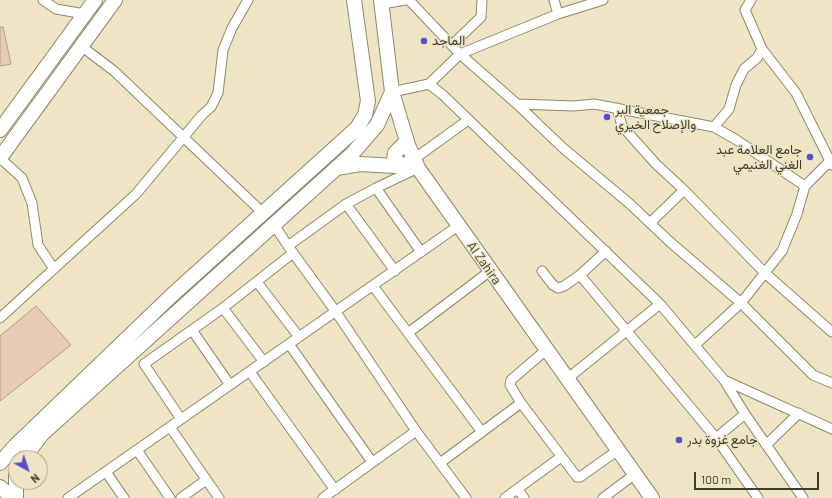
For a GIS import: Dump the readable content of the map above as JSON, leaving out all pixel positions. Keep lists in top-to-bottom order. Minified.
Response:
{"streets":{"main road":["Al Zahira"]},"places":["الماجد","جمعية البر والإصلاح الخيري","جامع العلامة عبد الغني الغنيمي","جامع غزوة بدر"],"scale_bar":"100 m","north":"bottom right"}
